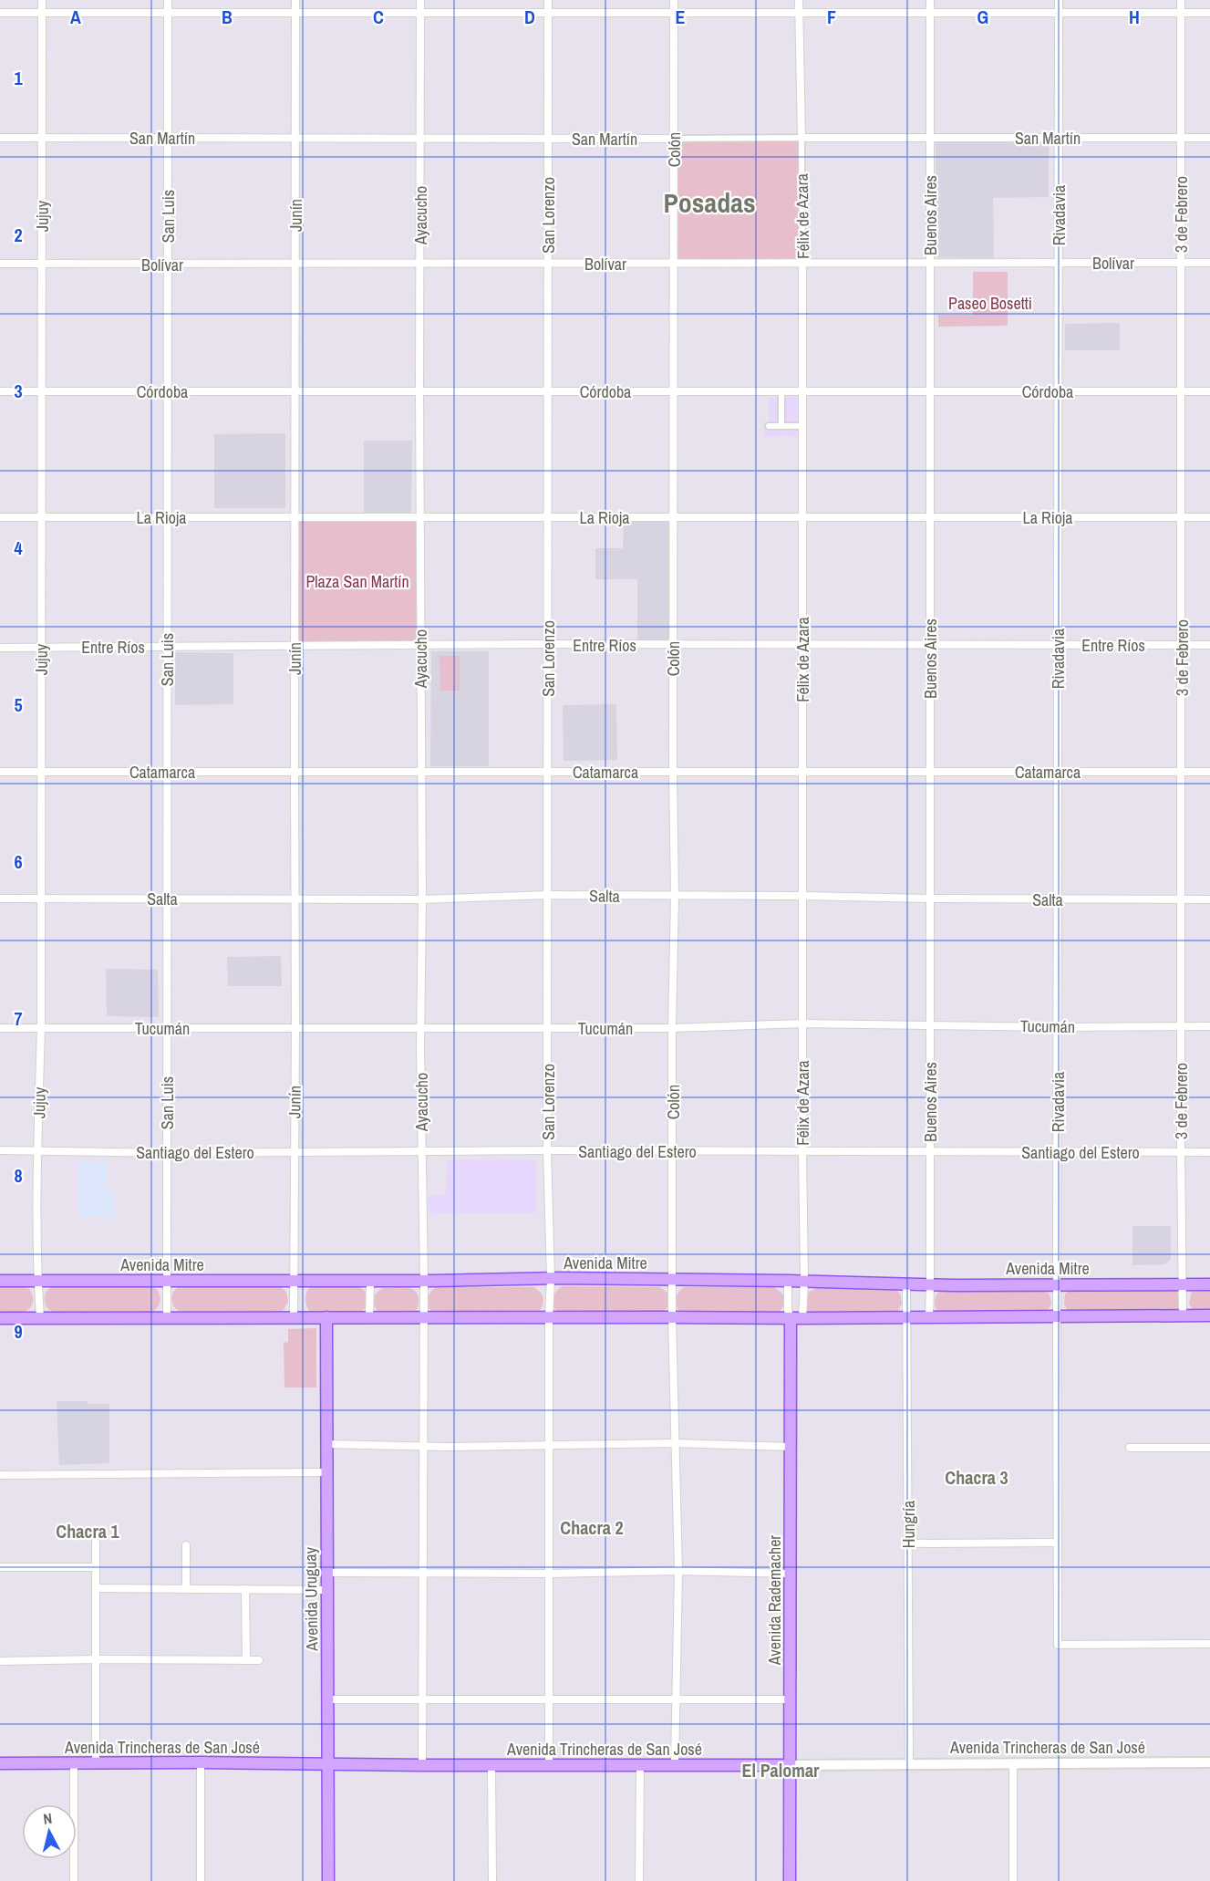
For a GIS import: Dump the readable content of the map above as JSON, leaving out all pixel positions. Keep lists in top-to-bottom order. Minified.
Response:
{"streets":{"main road":["Avenida Mitre","Avenida Uruguay","Avenida Rademacher","Avenida Trincheras de San José"],"street":["San Martín","Colón","3 de Febrero","Junín","Ayacucho","San Lorenzo","Buenos Aires","Rivadavia","Jujuy","San Luis","Félix de Azara","Bolívar","Córdoba","La Rioja","Entre Ríos","Catamarca","Salta","Tucumán","Santiago del Estero","Hungría"]},"crossings":[["San Martín","Colón"],["San Martín","3 de Febrero"],["San Martín","Junín"],["San Martín","Ayacucho"],["San Martín","San Lorenzo"],["San Martín","Buenos Aires"],["San Martín","Rivadavia"],["San Martín","Jujuy"],["San Martín","San Luis"],["San Martín","Félix de Azara"],["Colón","Bolívar"],["Colón","Córdoba"],["Colón","La Rioja"],["Colón","Entre Ríos"],["Colón","Catamarca"],["Colón","Salta"],["Colón","Tucumán"],["Colón","Santiago del Estero"],["Colón","Avenida Mitre"],["Colón","Avenida Trincheras de San José"],["3 de Febrero","Bolívar"],["3 de Febrero","Córdoba"],["3 de Febrero","La Rioja"],["3 de Febrero","Entre Ríos"],["3 de Febrero","Catamarca"],["3 de Febrero","Salta"],["3 de Febrero","Tucumán"],["3 de Febrero","Santiago del Estero"],["3 de Febrero","Avenida Mitre"],["Junín","Bolívar"],["Junín","Córdoba"],["Junín","La Rioja"],["Junín","Entre Ríos"],["Junín","Catamarca"],["Junín","Salta"],["Junín","Tucumán"],["Junín","Santiago del Estero"],["Junín","Avenida Mitre"],["Ayacucho","Bolívar"],["Ayacucho","Córdoba"],["Ayacucho","La Rioja"],["Ayacucho","Entre Ríos"],["Ayacucho","Catamarca"],["Ayacucho","Salta"],["Ayacucho","Tucumán"],["Ayacucho","Santiago del Estero"],["Ayacucho","Avenida Mitre"],["Ayacucho","Avenida Trincheras de San José"],["San Lorenzo","Bolívar"],["San Lorenzo","Córdoba"],["San Lorenzo","La Rioja"],["San Lorenzo","Entre Ríos"],["San Lorenzo","Catamarca"],["San Lorenzo","Salta"],["San Lorenzo","Tucumán"],["San Lorenzo","Santiago del Estero"],["San Lorenzo","Avenida Mitre"],["San Lorenzo","Avenida Trincheras de San José"],["Buenos Aires","Bolívar"],["Buenos Aires","Córdoba"],["Buenos Aires","La Rioja"],["Buenos Aires","Entre Ríos"],["Buenos Aires","Catamarca"],["Buenos Aires","Salta"],["Buenos Aires","Tucumán"],["Buenos Aires","Santiago del Estero"],["Buenos Aires","Avenida Mitre"],["Rivadavia","Bolívar"],["Rivadavia","Córdoba"],["Rivadavia","La Rioja"],["Rivadavia","Entre Ríos"],["Rivadavia","Catamarca"],["Rivadavia","Salta"],["Rivadavia","Tucumán"],["Rivadavia","Santiago del Estero"],["Rivadavia","Avenida Mitre"],["Jujuy","Bolívar"],["Jujuy","Córdoba"],["Jujuy","La Rioja"],["Jujuy","Entre Ríos"],["Jujuy","Catamarca"],["Jujuy","Salta"],["Jujuy","Tucumán"],["Jujuy","Santiago del Estero"],["Jujuy","Avenida Mitre"],["San Luis","Bolívar"],["San Luis","Córdoba"],["San Luis","La Rioja"],["San Luis","Entre Ríos"],["San Luis","Catamarca"],["San Luis","Salta"],["San Luis","Tucumán"],["San Luis","Santiago del Estero"],["San Luis","Avenida Mitre"],["Félix de Azara","Bolívar"],["Félix de Azara","Córdoba"],["Félix de Azara","La Rioja"],["Félix de Azara","Entre Ríos"],["Félix de Azara","Catamarca"],["Félix de Azara","Salta"],["Félix de Azara","Tucumán"],["Félix de Azara","Santiago del Estero"],["Félix de Azara","Avenida Mitre"],["Félix de Azara","Avenida Rademacher"],["Avenida Mitre","Hungría"],["Hungría","Avenida Trincheras de San José"],["Avenida Uruguay","Avenida Trincheras de San José"],["Avenida Rademacher","Avenida Trincheras de San José"]],"districts":["Posadas","Chacra 3","Chacra 2","Chacra 1","El Palomar"],"parks":["Paseo Bosetti","Plaza San Martín"],"north":"top","grid":{"columns":["A","B","C","D","E","F","G","H"],"rows":["1","2","3","4","5","6","7","8","9"]}}
